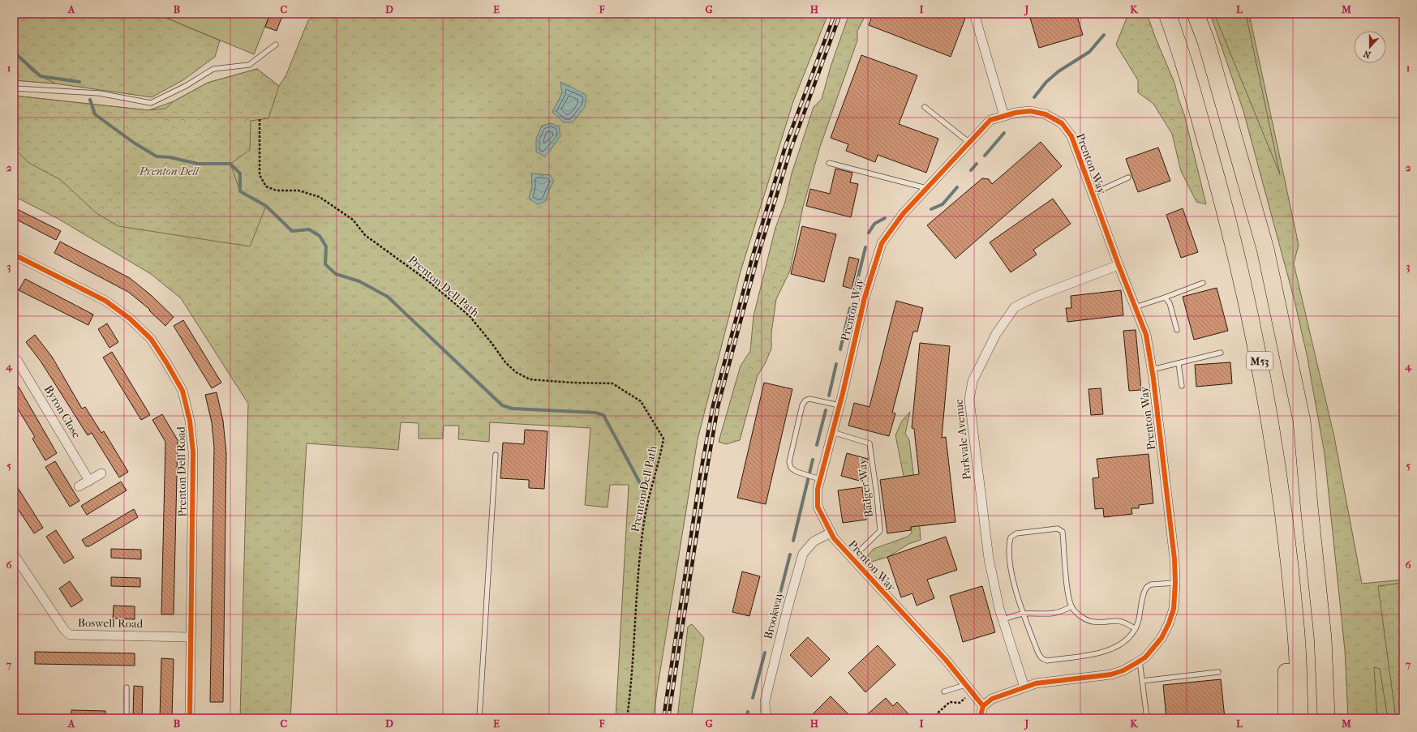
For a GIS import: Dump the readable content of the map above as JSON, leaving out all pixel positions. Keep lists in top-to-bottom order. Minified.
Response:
{"streets":{"highway":["M53"],"street":["Prenton Way","Byron Close","Parkvale Avenue","Prenton Dell Road","Brookway","Boswell Road"],"lane":["Badger Way"],"path":["Prenton Dell Path"]},"crossings":[["Prenton Way","Parkvale Avenue"],["Prenton Way","Badger Way"],["Prenton Way","Brookway"],["Prenton Dell Road","Boswell Road"]],"parks":["Prenton Dell"],"north":"bottom","grid":{"columns":["A","B","C","D","E","F","G","H","I","J","K","L","M"],"rows":["1","2","3","4","5","6","7"]}}
